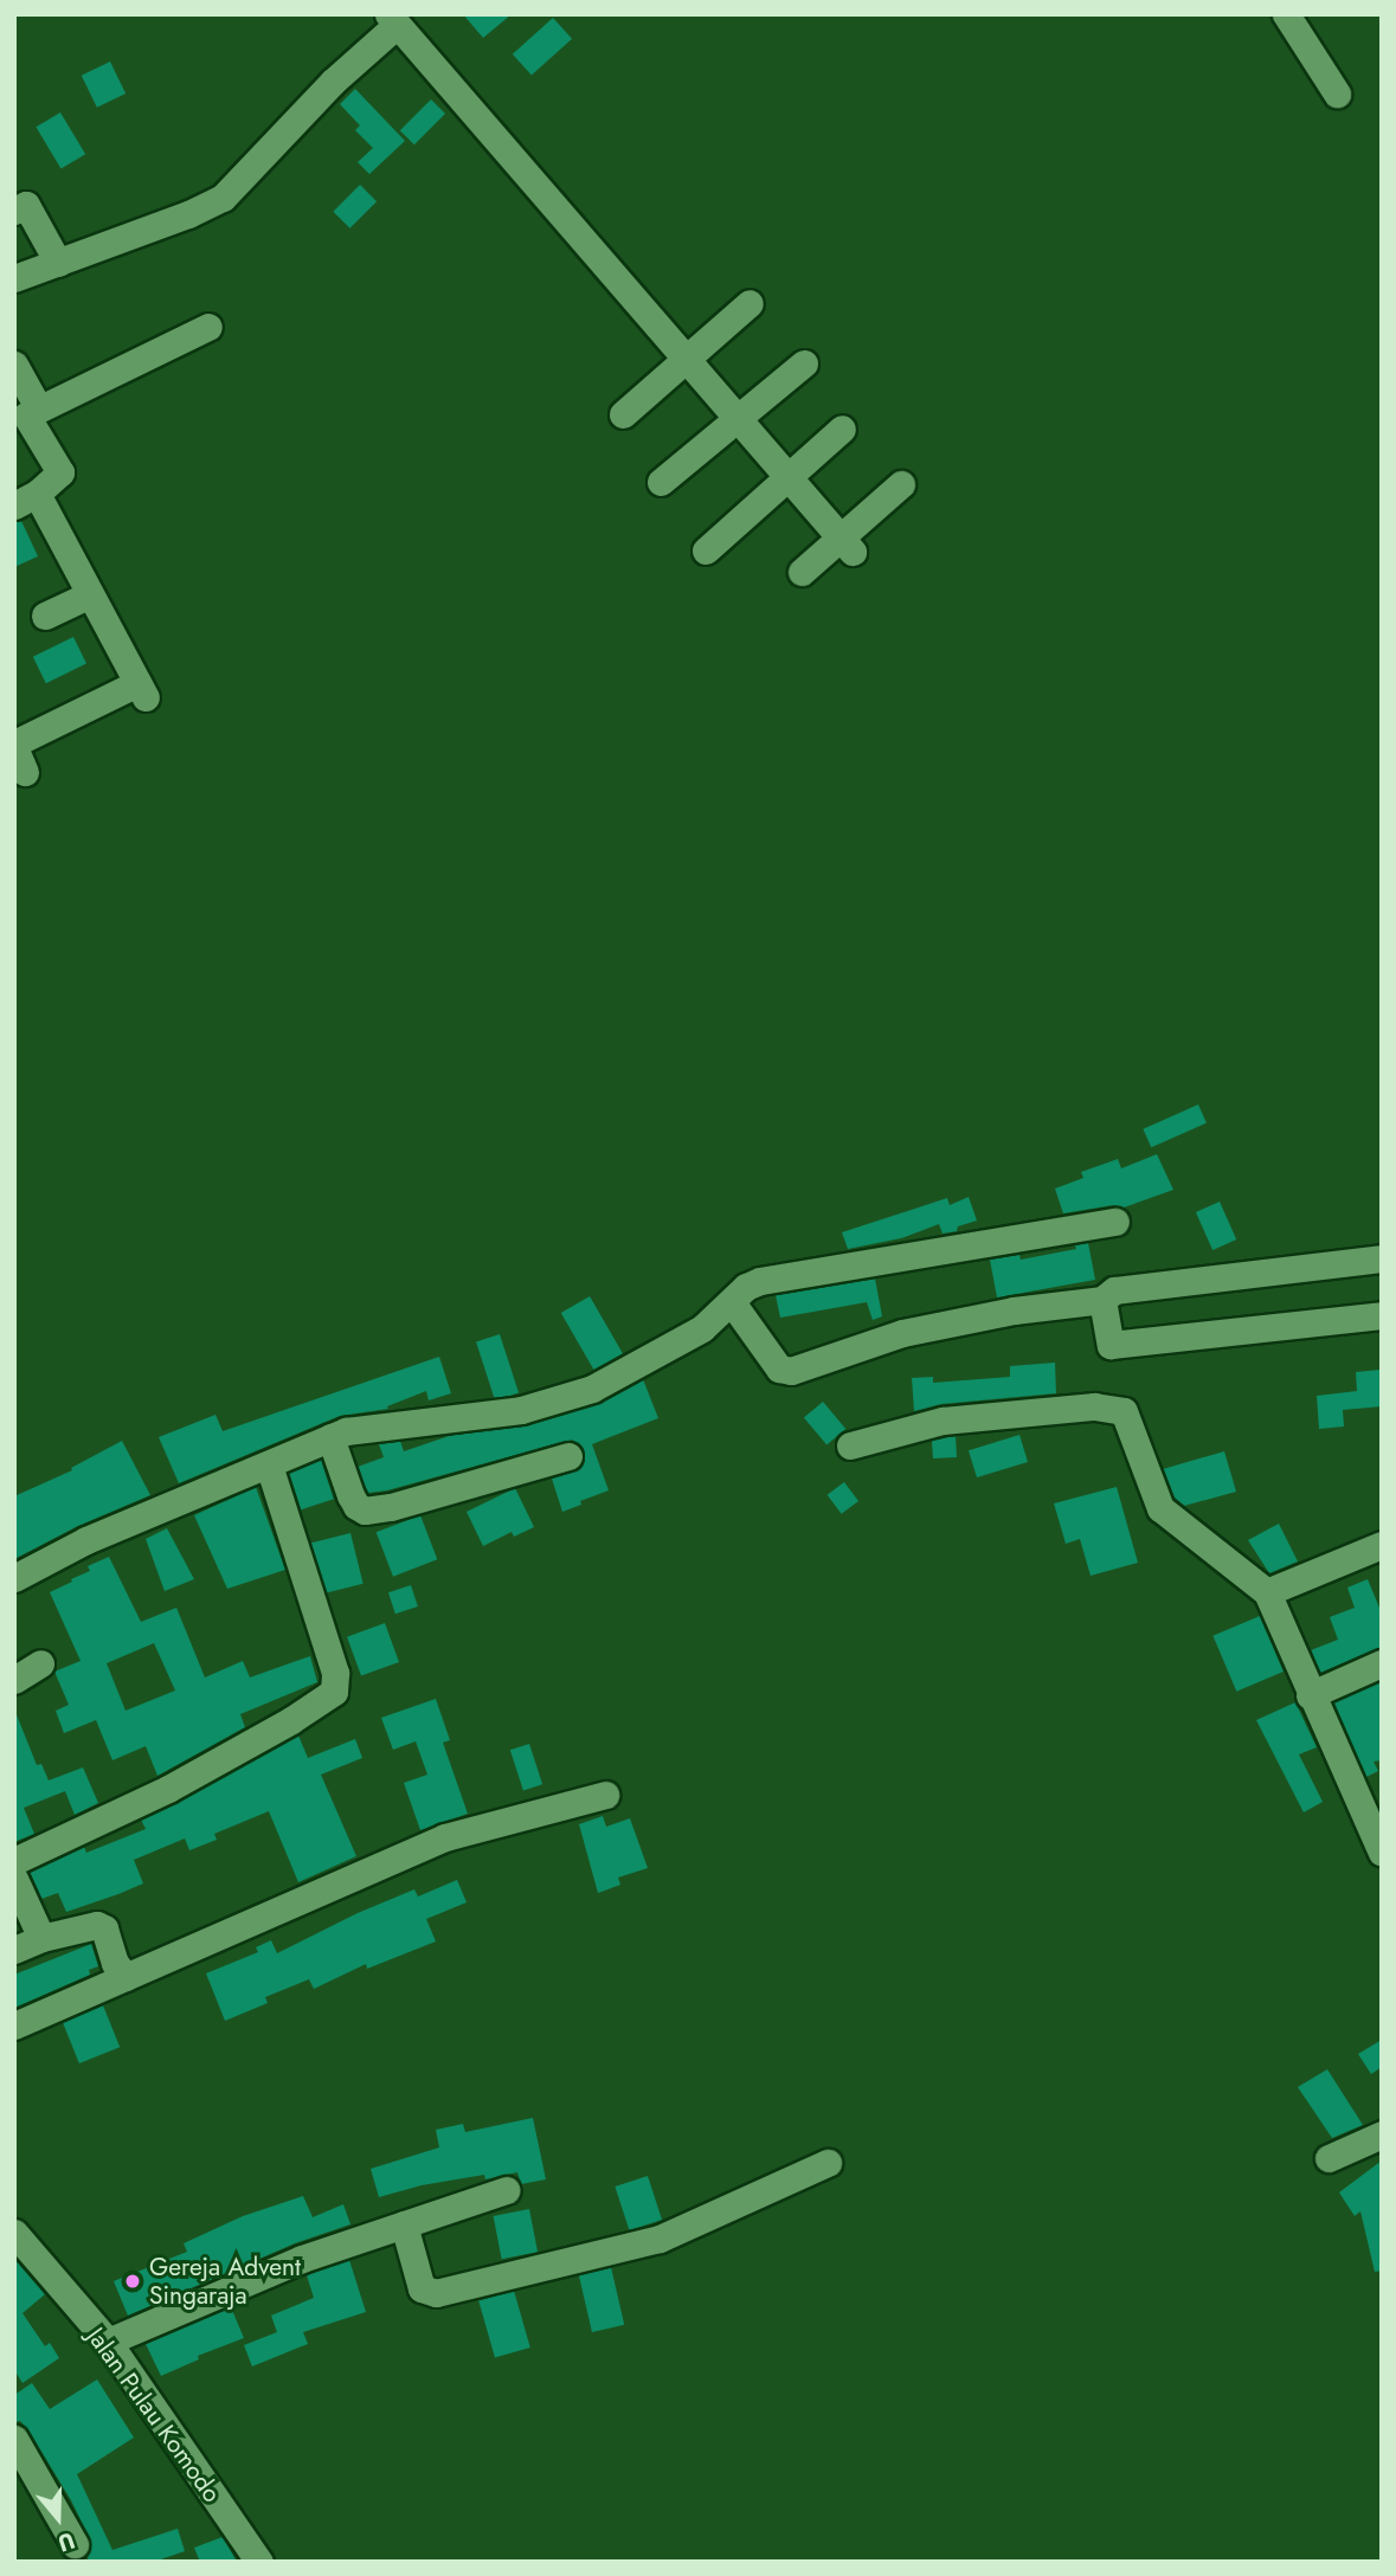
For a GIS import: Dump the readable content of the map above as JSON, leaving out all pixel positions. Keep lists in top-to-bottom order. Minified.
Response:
{"streets":{"street":["Jalan Pulau Komodo"]},"places":["Gereja Advent Singaraja"],"north":"bottom"}
